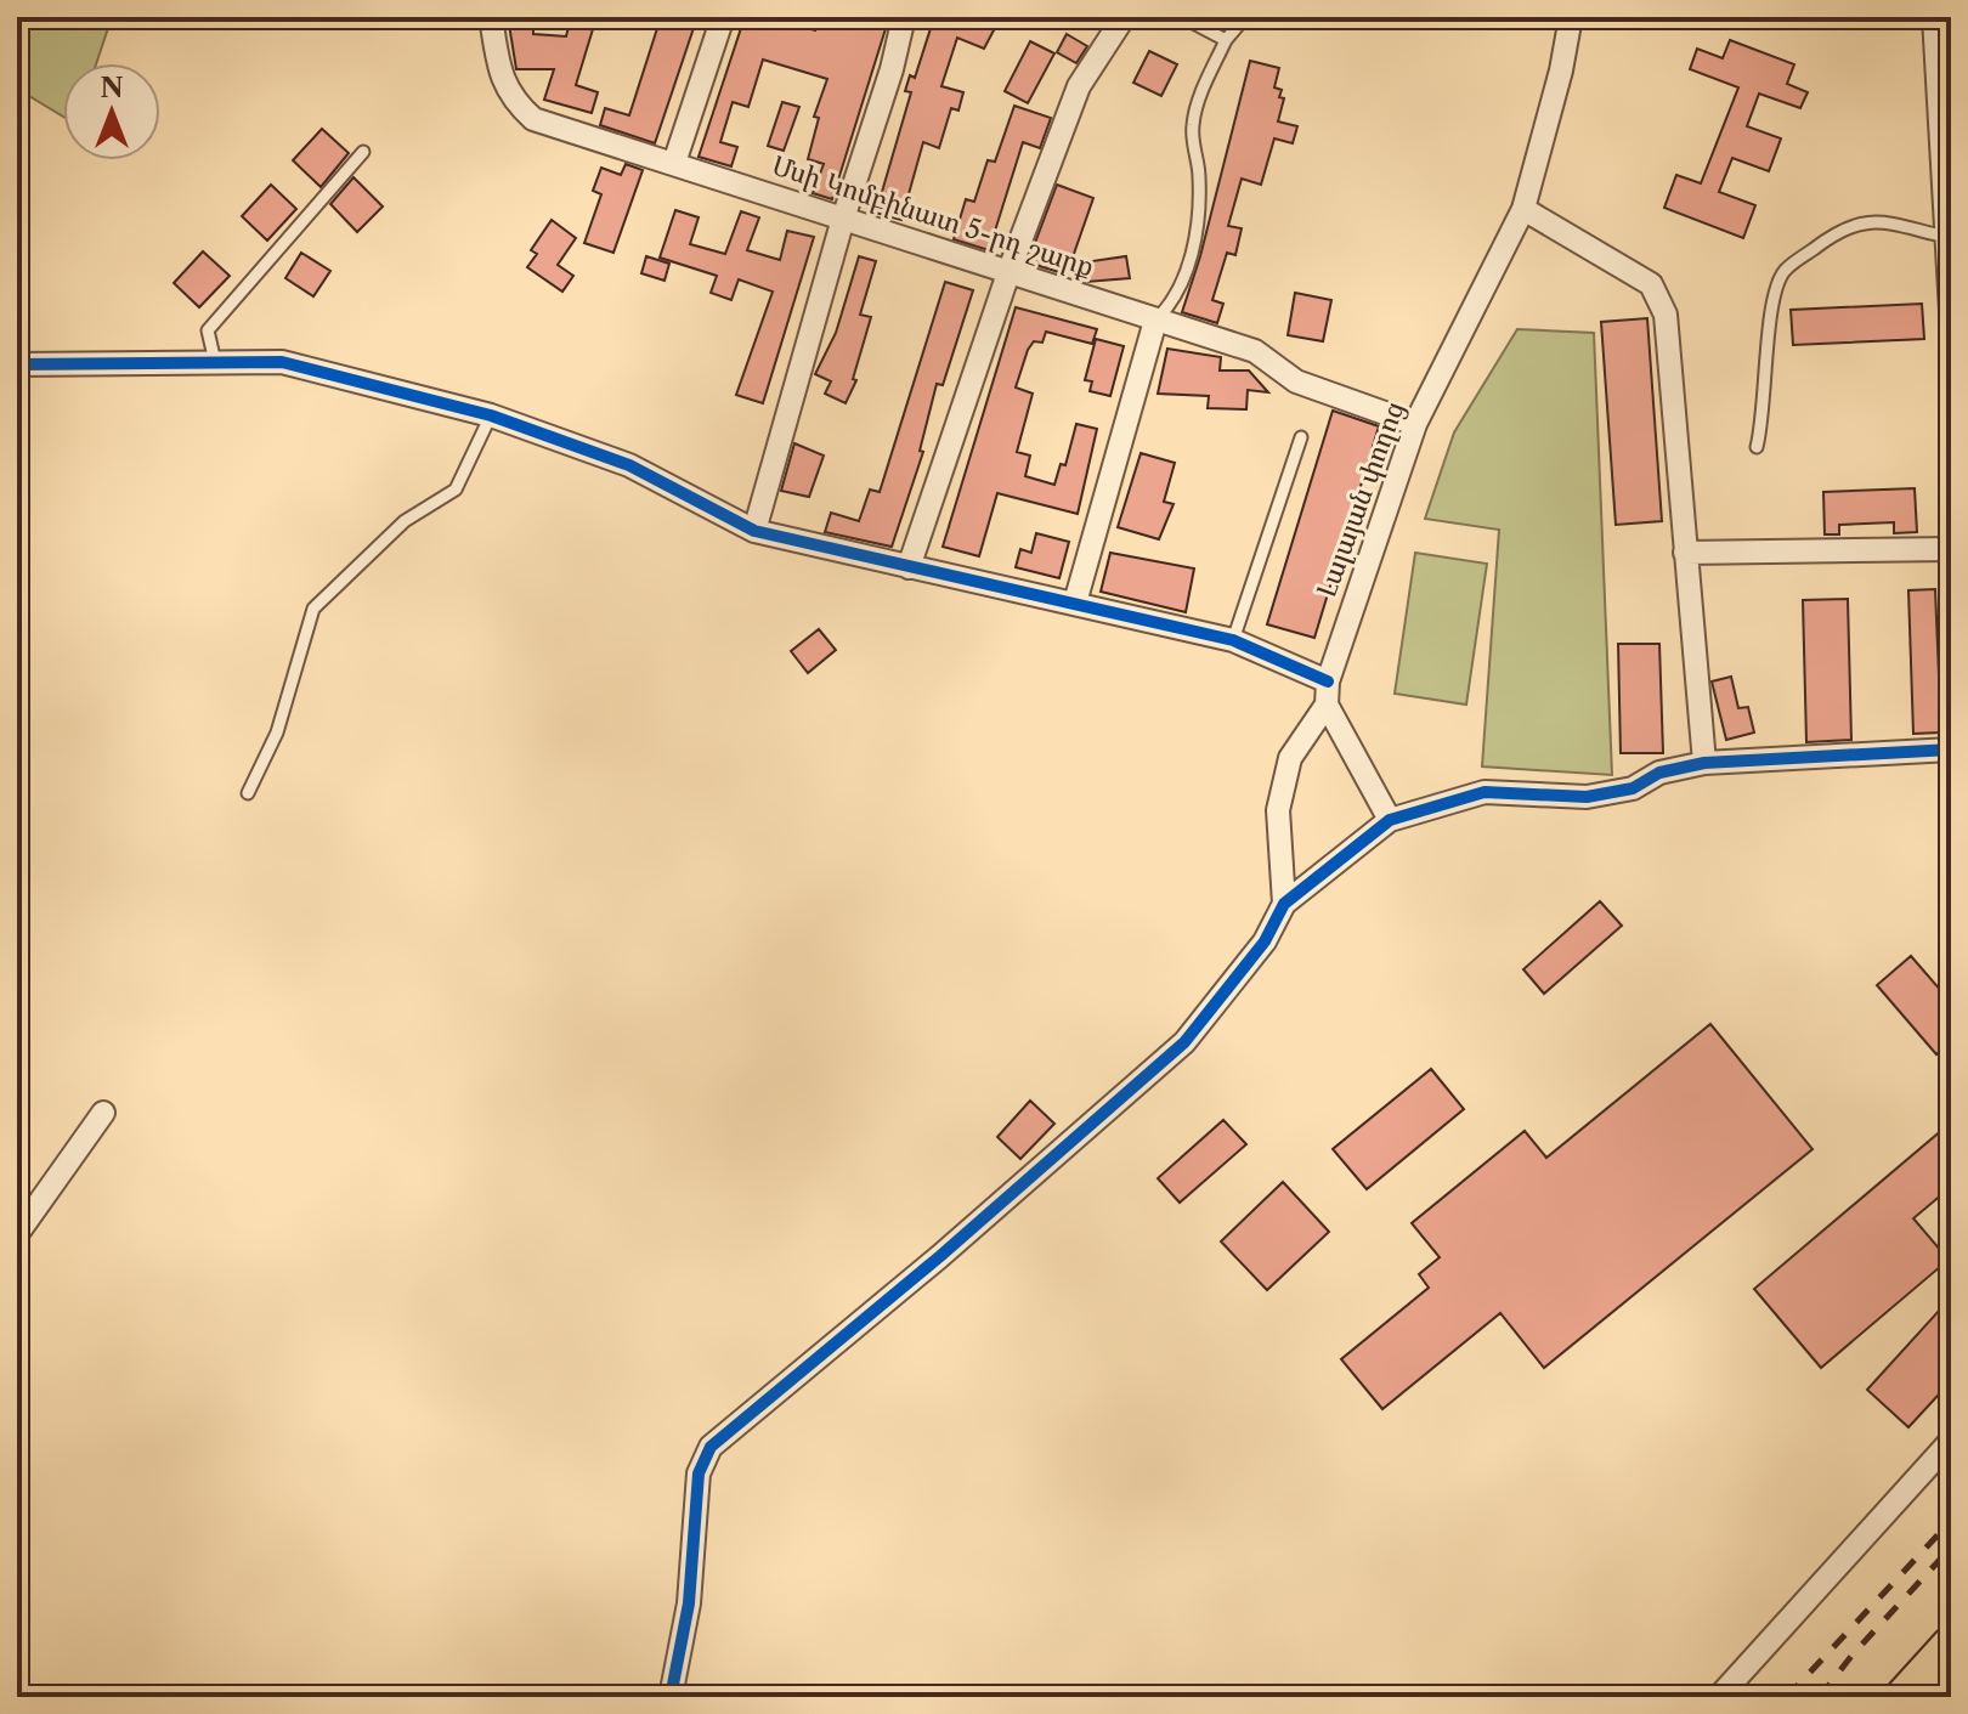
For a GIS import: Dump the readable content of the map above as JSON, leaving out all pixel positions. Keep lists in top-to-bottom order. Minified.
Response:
{"streets":{"street":["Մսի Կոմբինատ 5-րդ շարք","Լալայան փողոց"]},"crossings":[["Մսի Կոմբինատ 5-րդ շարք","Լալայան փողոց"]],"north":"top"}
